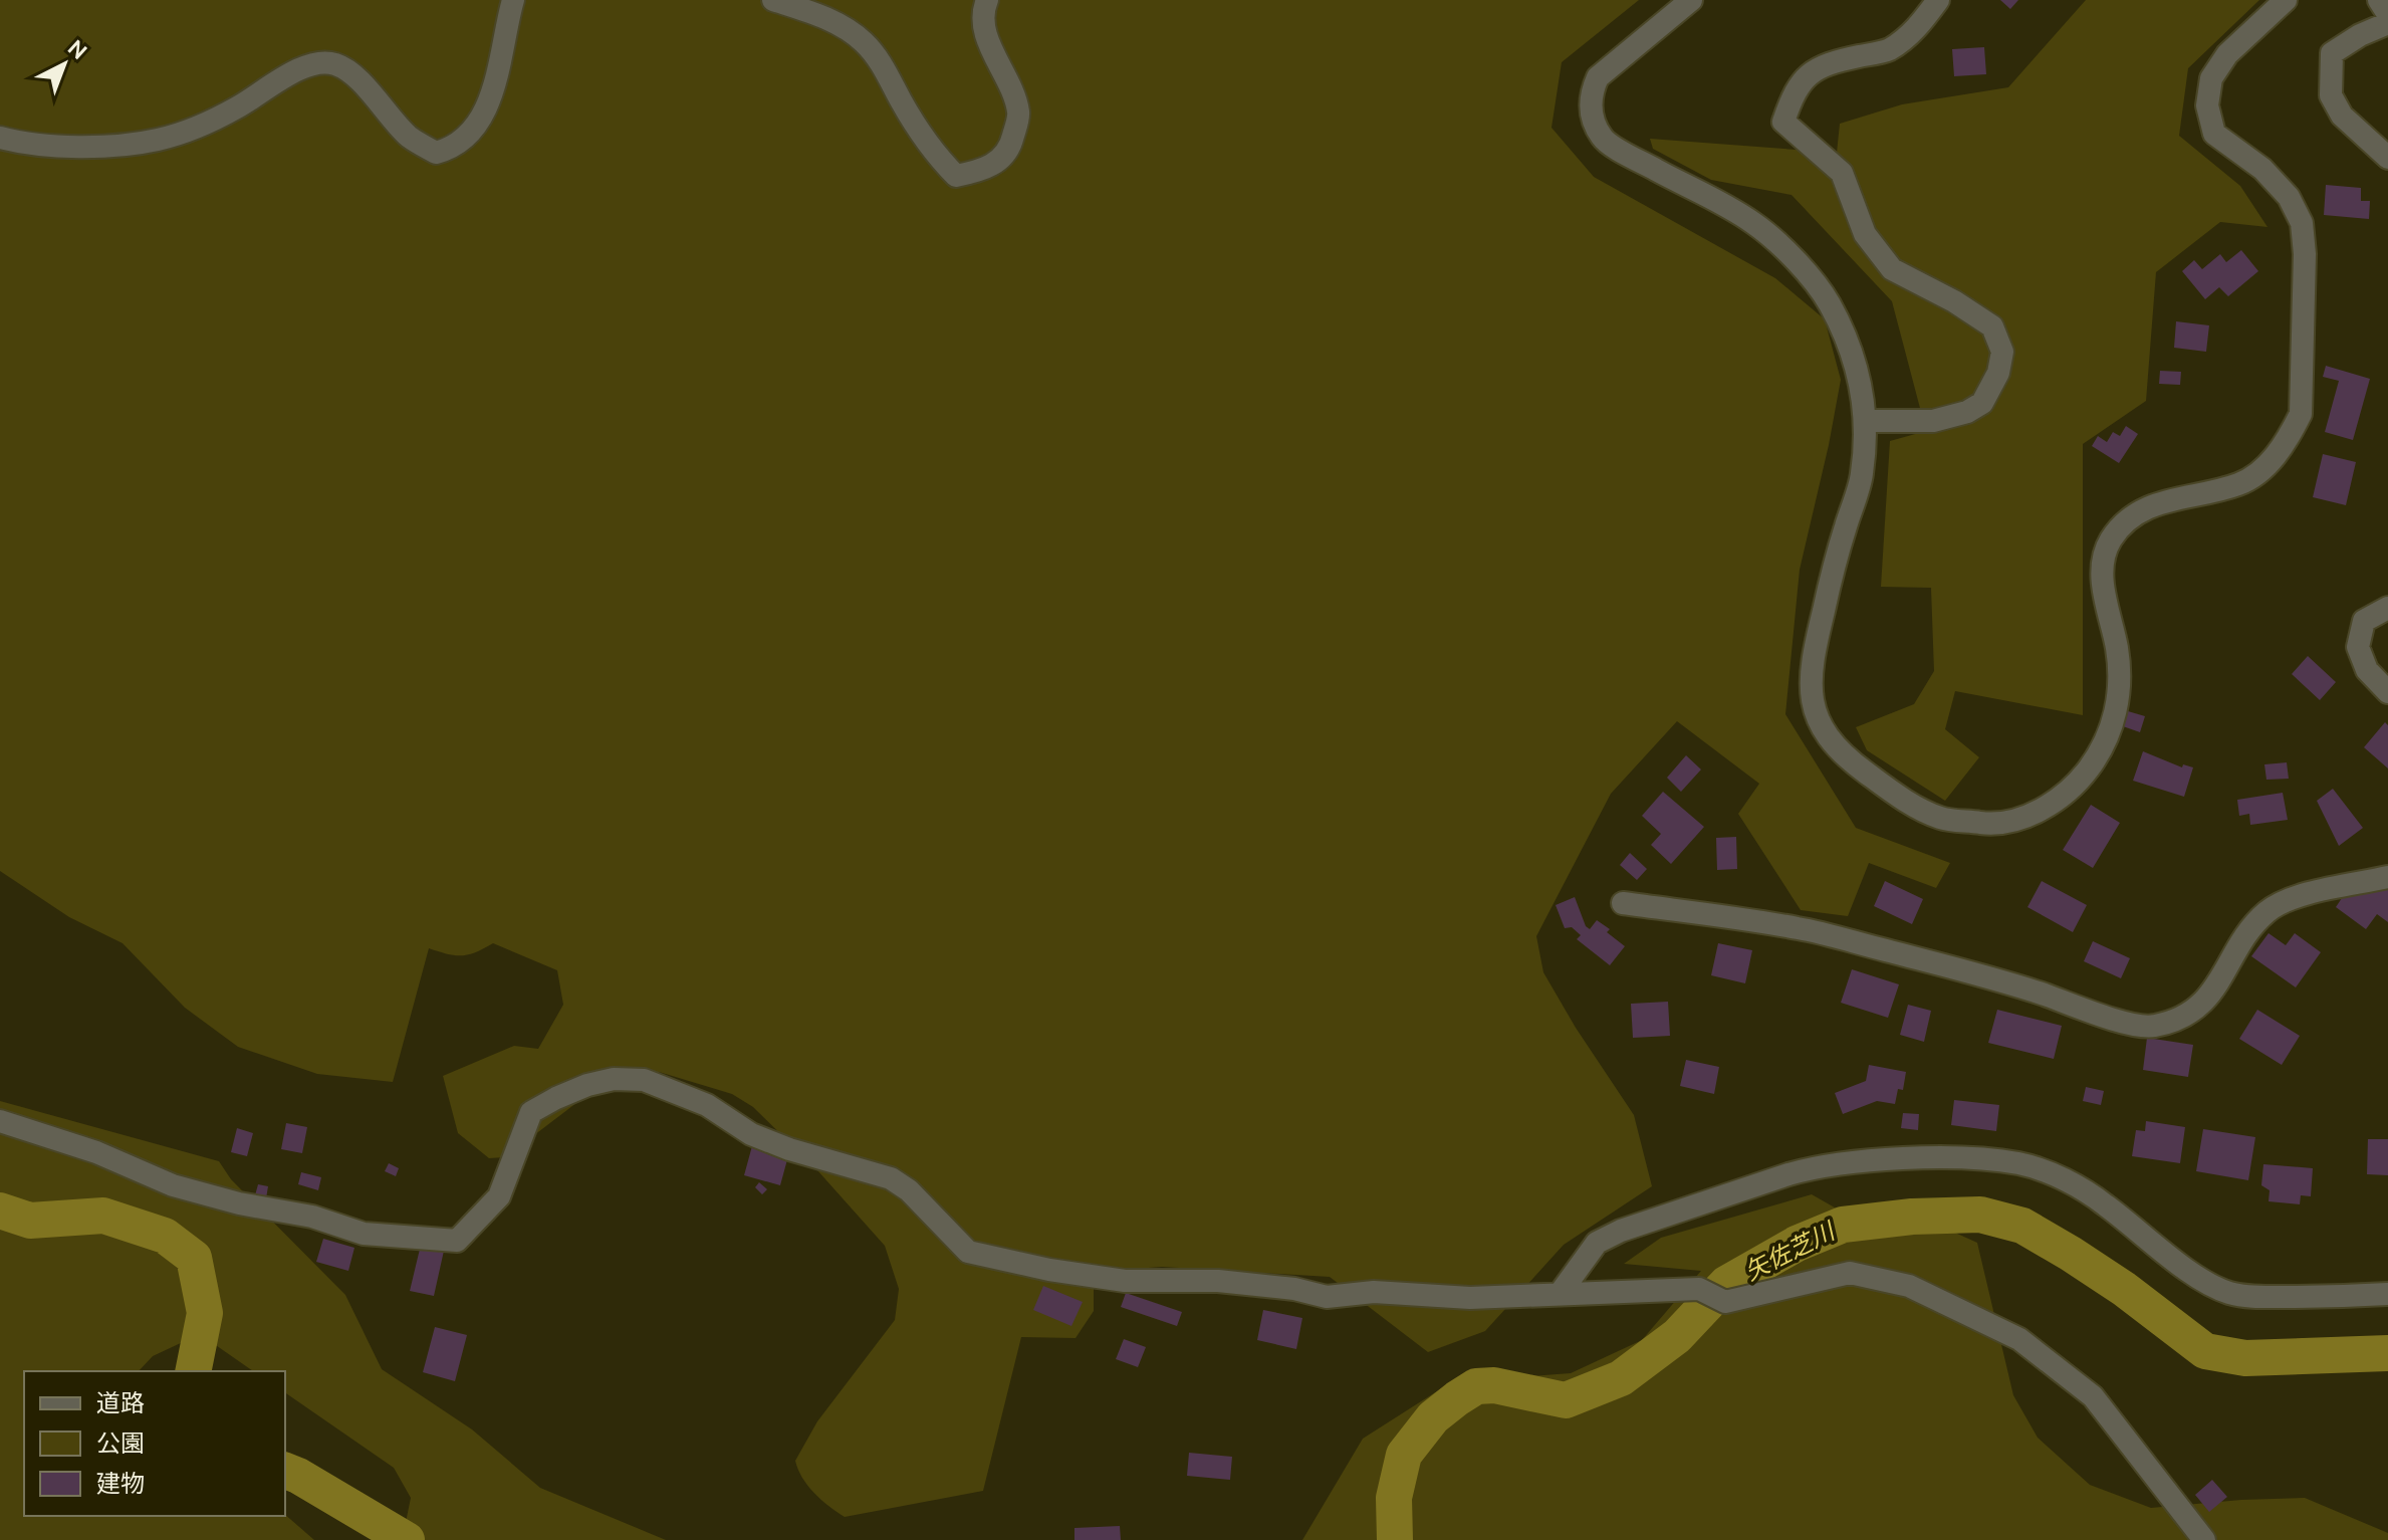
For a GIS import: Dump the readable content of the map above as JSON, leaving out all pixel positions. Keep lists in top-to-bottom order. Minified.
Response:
{"water":["矢佐芝川"],"legend":["道路","公園","建物"],"north":"top right"}
